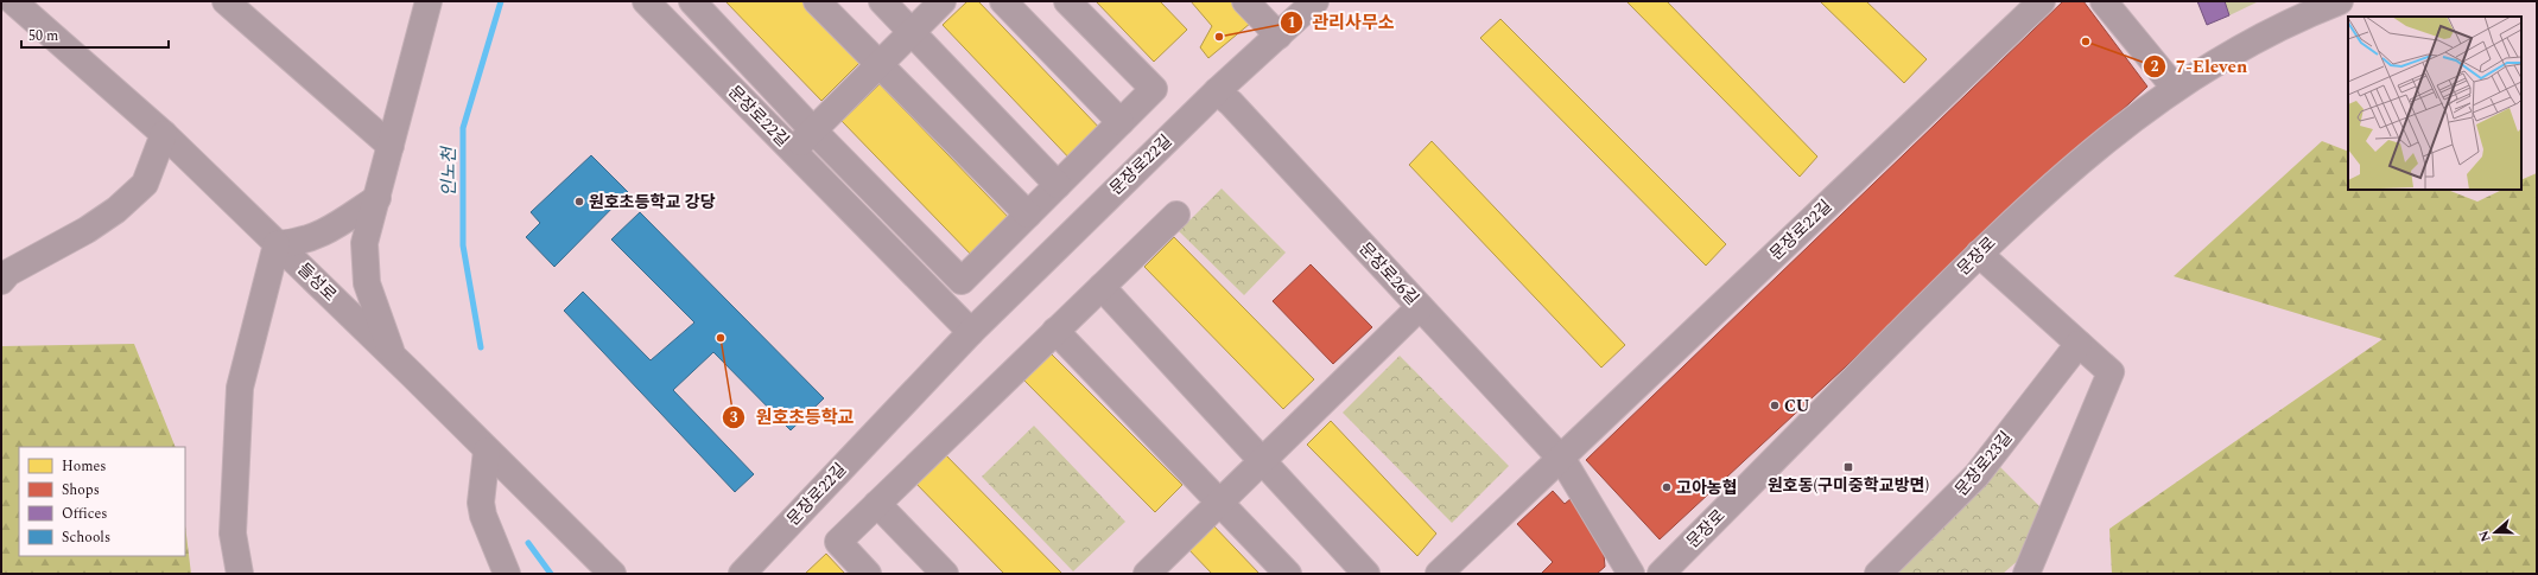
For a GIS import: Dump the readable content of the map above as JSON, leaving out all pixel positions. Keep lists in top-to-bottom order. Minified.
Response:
{"streets":{"street":["문장로22길","문장로","문장로26길","들성로","문장로23길"]},"crossings":[["문장로22길","문장로26길"]],"water":["인노천"],"places":{"other":["관리사무소","7-Eleven","원호초등학교 강당","원호초등학교","CU","고아농협"],"transit":["원호동(구미중학교방면)"]},"legend":["Homes","Shops","Offices","Schools"],"scale_bar":"50 m","north":"left"}
